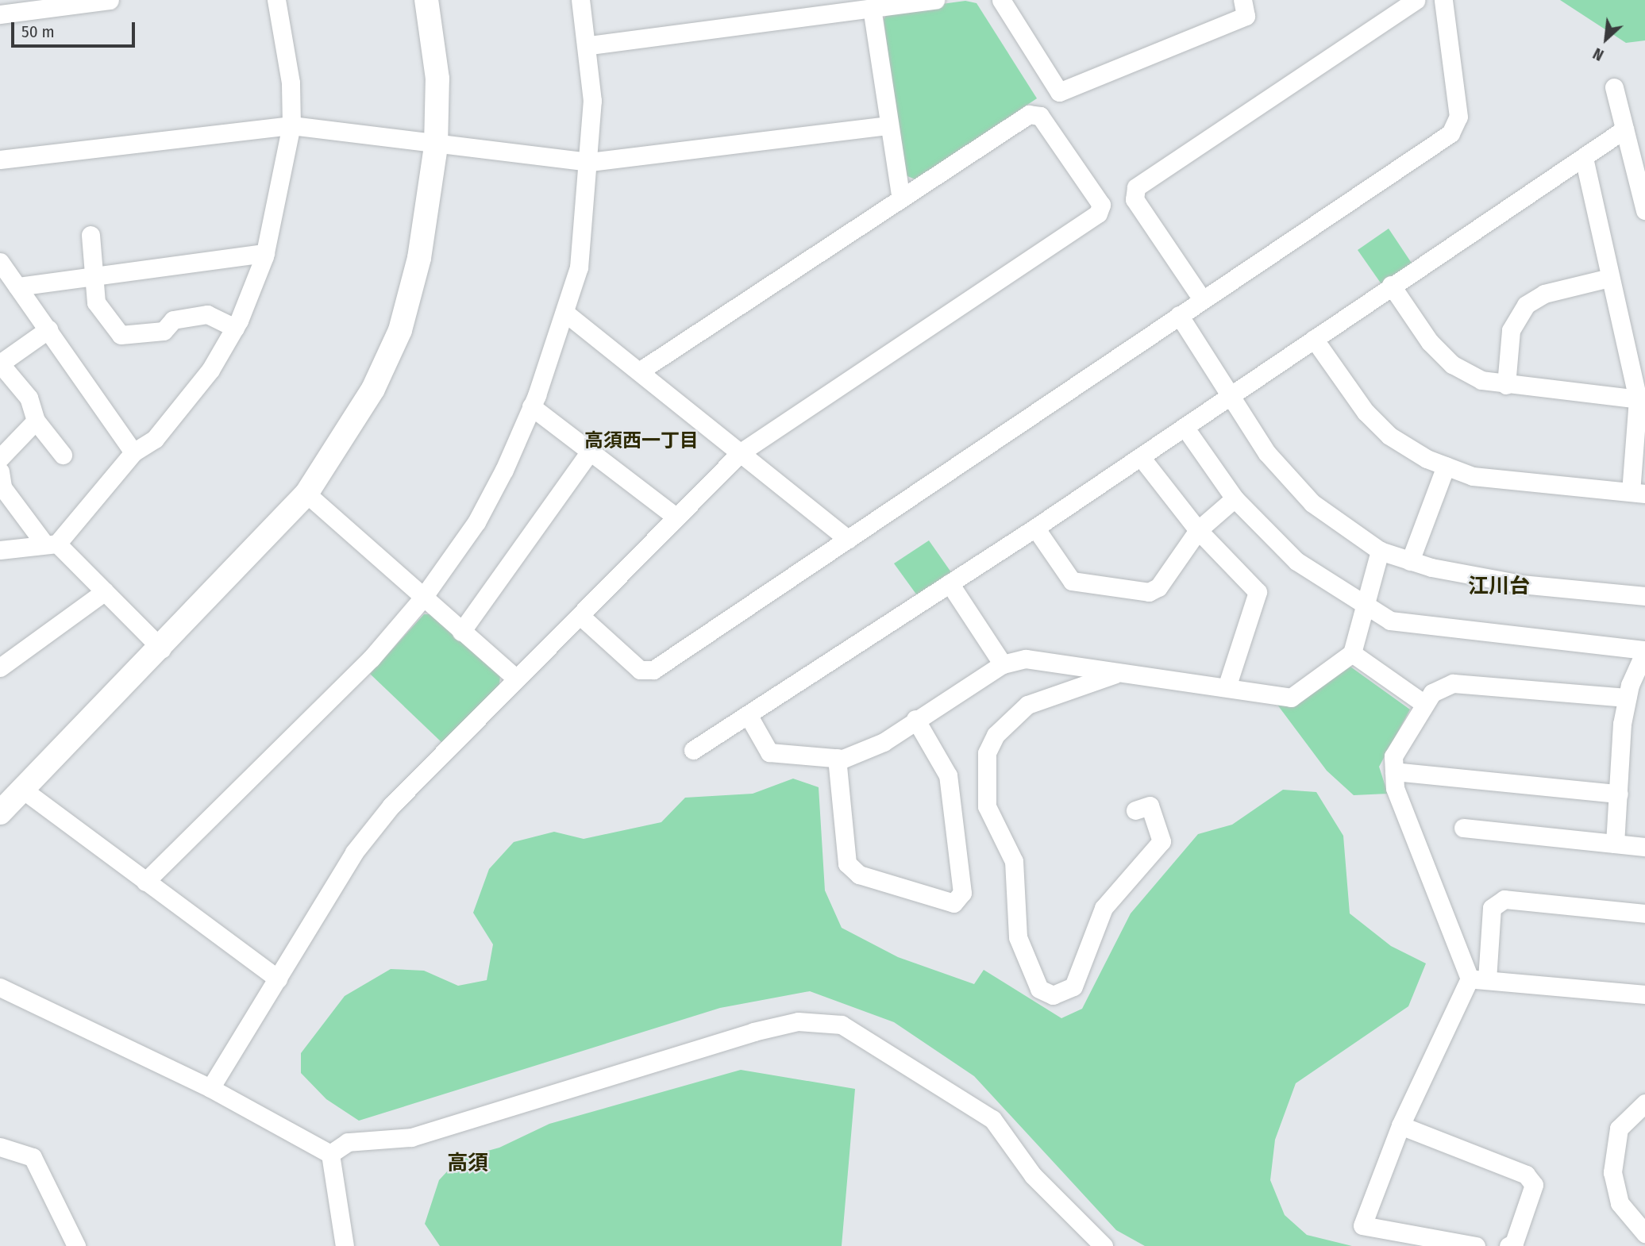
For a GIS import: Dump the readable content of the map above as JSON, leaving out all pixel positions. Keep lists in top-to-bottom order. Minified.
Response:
{"districts":["高須西一丁目","江川台","高須"],"scale_bar":"50 m","north":"bottom left"}
